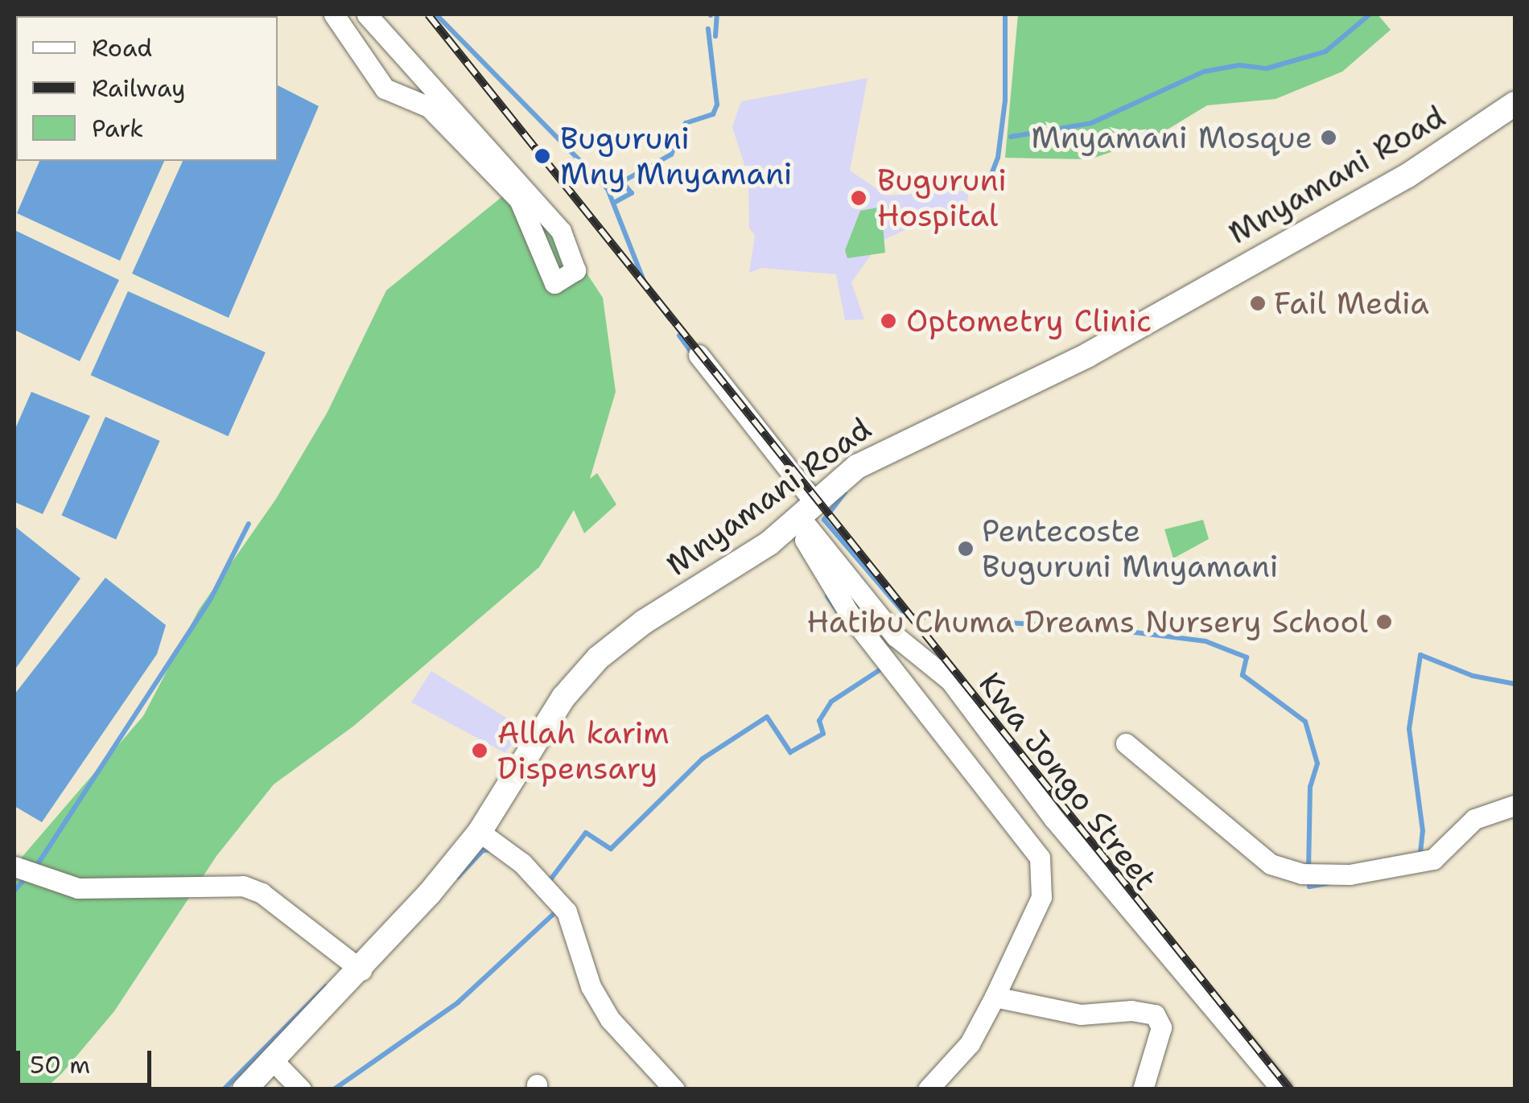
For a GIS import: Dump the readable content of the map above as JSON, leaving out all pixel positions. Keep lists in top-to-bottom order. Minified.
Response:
{"streets":{"street":["Mnyamani Road","Kwa Jongo Street"]},"crossings":[["Mnyamani Road","Kwa Jongo Street"]],"places":["Mnyamani Mosque","Buguruni Mny Mnyamani","Buguruni Hospital","Fail Media","Optometry Clinic","Pentecoste Buguruni Mnyamani","Hatibu Chuma Dreams Nursery School","Allah karim Dispensary"],"legend":["Road","Railway","Park"],"scale_bar":"50 m"}
